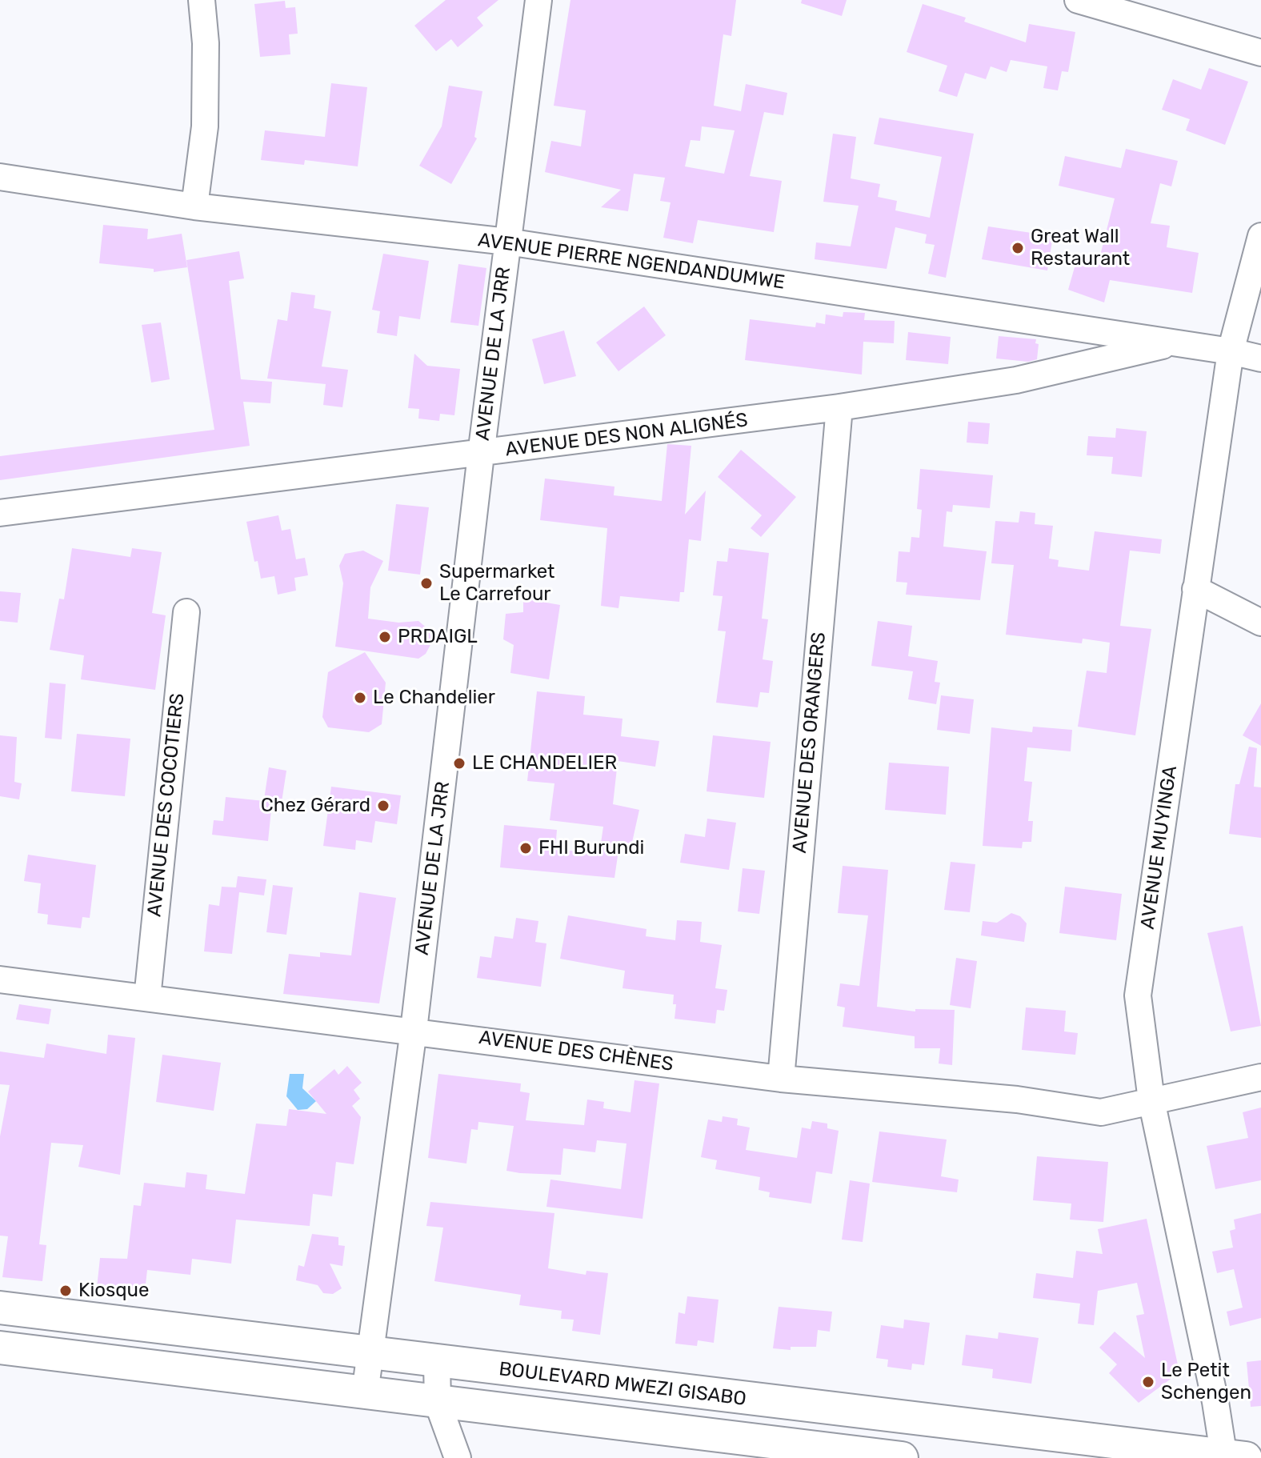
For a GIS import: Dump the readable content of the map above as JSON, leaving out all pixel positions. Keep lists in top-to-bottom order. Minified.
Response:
{"streets":{"main road":["BOULEVARD MWEZI GISABO"],"street":["AVENUE PIERRE NGENDANDUMWE","AVENUE DE LA JRR","AVENUE DES NON ALIGNÉS","AVENUE DES ORANGERS","AVENUE DES COCOTIERS","AVENUE MUYINGA","AVENUE DES CHÈNES"]},"crossings":[["AVENUE PIERRE NGENDANDUMWE","AVENUE DE LA JRR"],["AVENUE PIERRE NGENDANDUMWE","AVENUE DES NON ALIGNÉS"],["AVENUE PIERRE NGENDANDUMWE","AVENUE MUYINGA"],["AVENUE DE LA JRR","AVENUE DES NON ALIGNÉS"],["AVENUE DE LA JRR","AVENUE DES CHÈNES"],["AVENUE DE LA JRR","BOULEVARD MWEZI GISABO"],["AVENUE DES NON ALIGNÉS","AVENUE DES ORANGERS"],["AVENUE DES ORANGERS","AVENUE DES CHÈNES"],["AVENUE DES COCOTIERS","AVENUE DES CHÈNES"],["AVENUE MUYINGA","AVENUE DES CHÈNES"],["AVENUE MUYINGA","BOULEVARD MWEZI GISABO"]],"places":["Great Wall Restaurant","Supermarket Le Carrefour","PRDAIGL","Le Chandelier","LE CHANDELIER","Chez Gérard","FHI Burundi","Kiosque","Le Petit Schengen"]}
